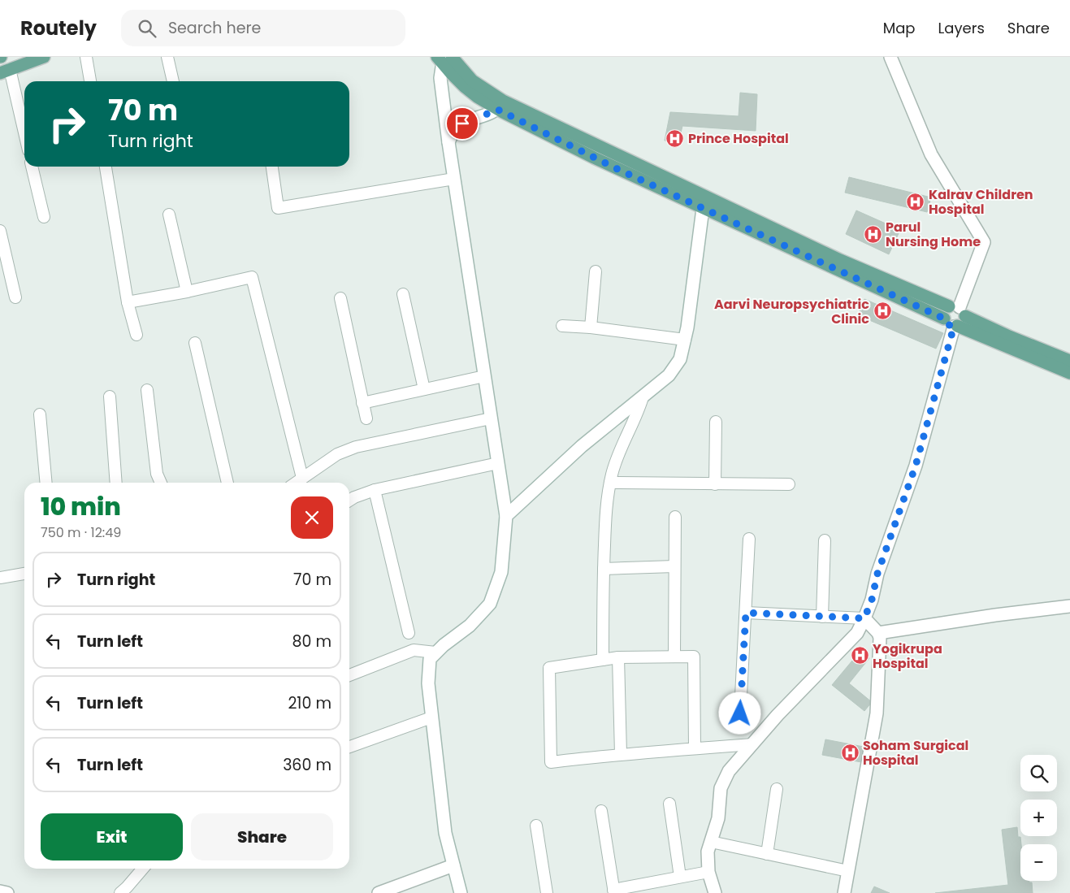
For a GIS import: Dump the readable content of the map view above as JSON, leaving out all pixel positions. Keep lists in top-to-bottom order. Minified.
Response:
{"places":{"hospital":["Prince Hospital","Kalrav Children Hospital","Parul Nursing Home","Aarvi Neuropsychiatric Clinic","Yogikrupa Hospital","Soham Surgical Hospital"]},"page":{"header":"Routely","search":"Search here","nav":["Map","Layers","Share"],"turn":["70 m","Turn right"],"heading":["10 min","750 m · 12:49"],"list":[{"name":"Turn right","value":"70 m"},{"name":"Turn left","value":"80 m"},{"name":"Turn left","value":"210 m"},{"name":"Turn left","value":"360 m"}],"map_buttons":["+","−"],"buttons":["Exit","Share"]}}
